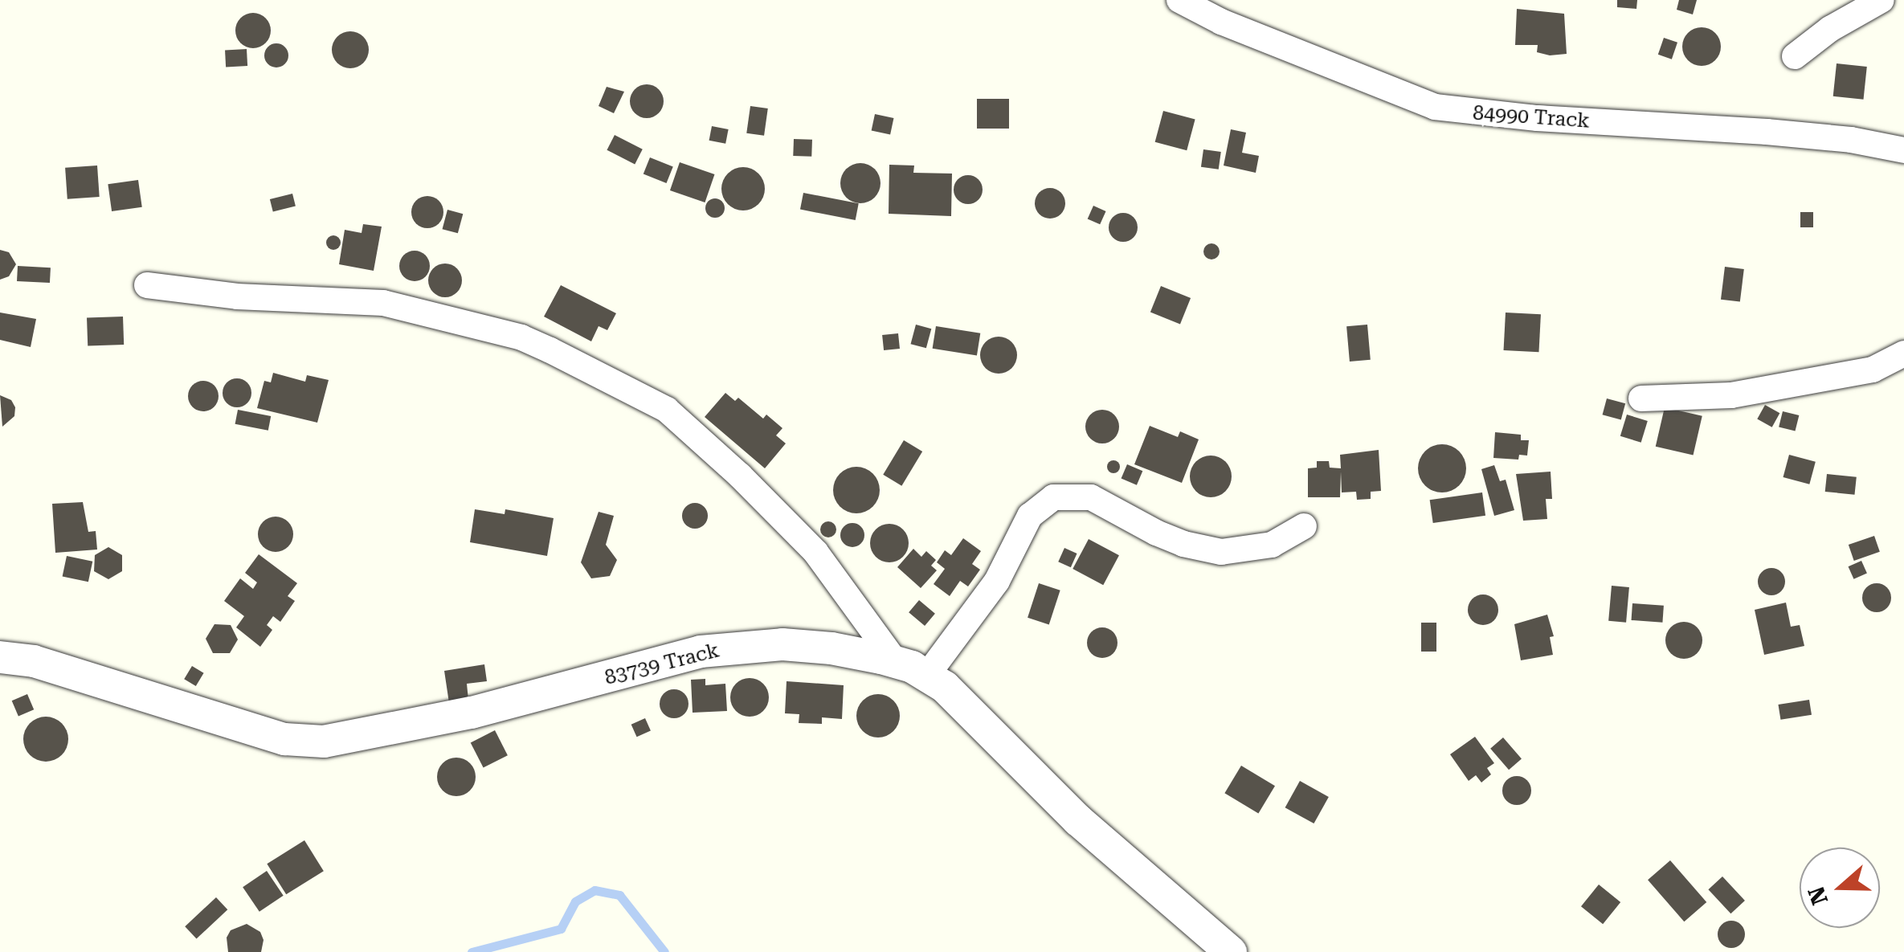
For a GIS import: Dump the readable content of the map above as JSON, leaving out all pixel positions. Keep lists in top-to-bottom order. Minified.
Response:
{"streets":{"street":["84990 Track","83739 Track"]},"north":"left"}
